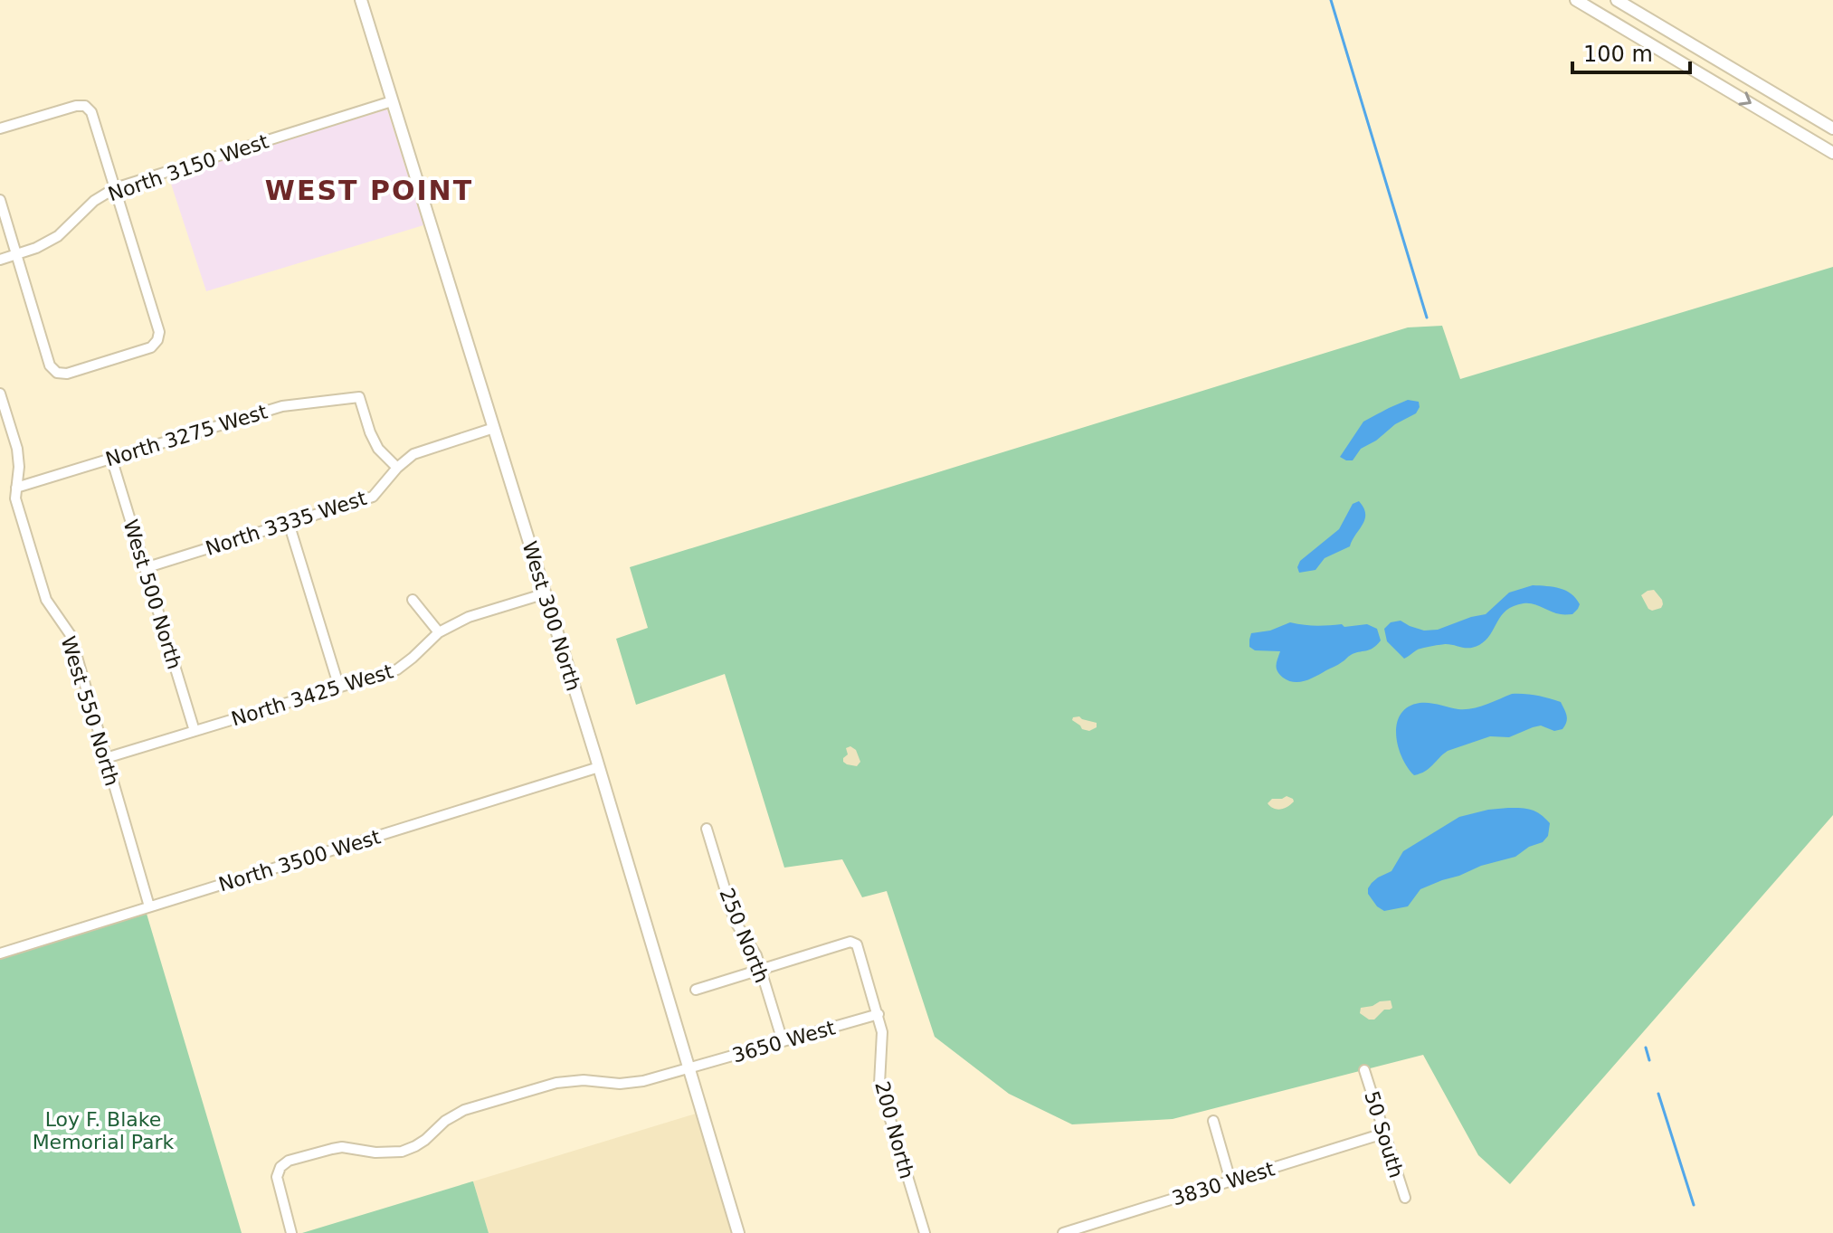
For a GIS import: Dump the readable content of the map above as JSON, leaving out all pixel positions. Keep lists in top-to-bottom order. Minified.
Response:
{"streets":{"main road":["West 300 North"],"street":["North 3150 West","North 3275 West","North 3335 West","West 500 North","North 3425 West","West 550 North","North 3500 West","250 North","3650 West","200 North","50 South","3830 West"]},"crossings":[["North 3150 West","West 300 North"],["North 3275 West","North 3335 West"],["North 3275 West","West 500 North"],["North 3275 West","West 550 North"],["North 3335 West","West 500 North"],["North 3335 West","West 300 North"],["West 500 North","North 3425 West"],["West 300 North","North 3425 West"],["West 300 North","North 3500 West"],["West 300 North","3650 West"],["North 3425 West","West 550 North"],["West 550 North","North 3500 West"],["250 North","3650 West"],["250 North","200 North"],["3650 West","200 North"],["50 South","3830 West"]],"districts":["WEST POINT"],"parks":["Loy F. Blake Memorial Park"],"scale_bar":"100 m"}
